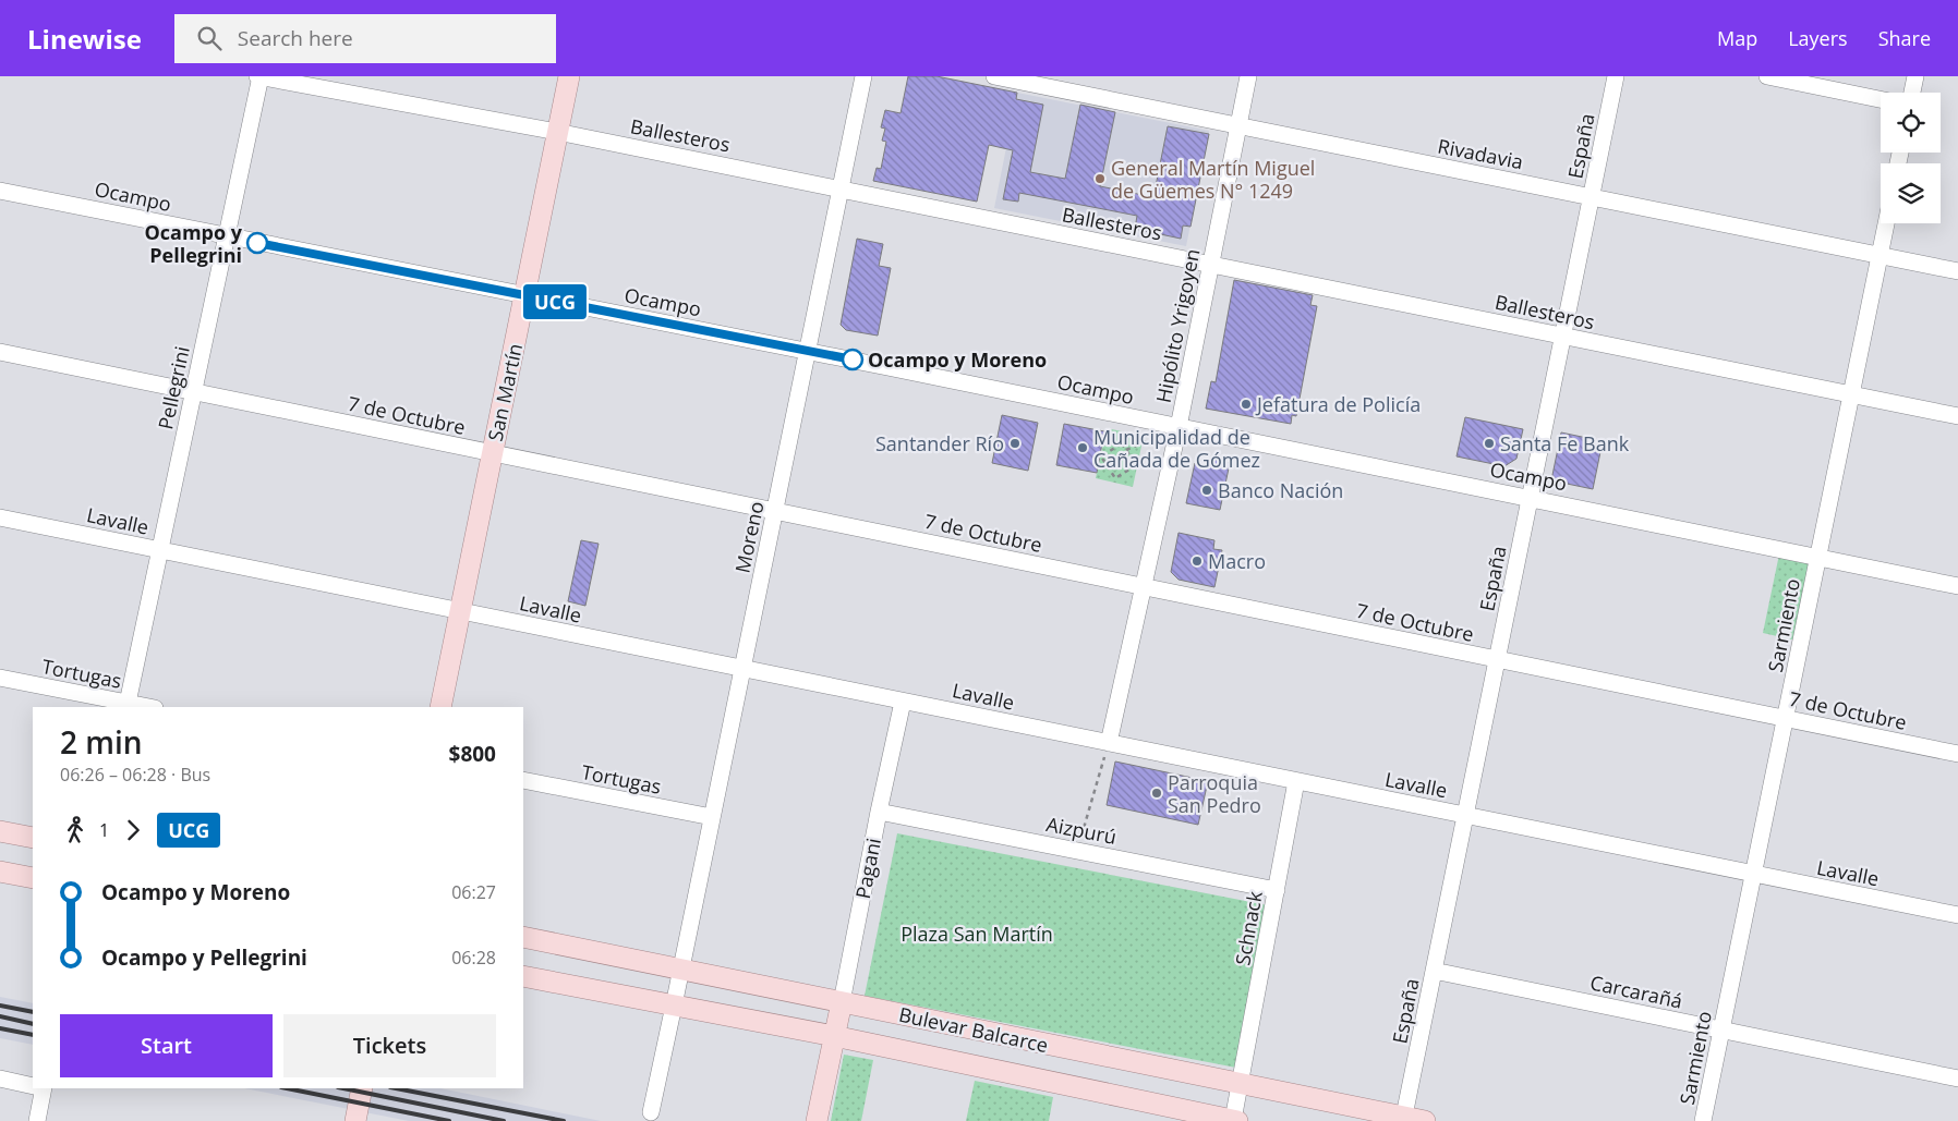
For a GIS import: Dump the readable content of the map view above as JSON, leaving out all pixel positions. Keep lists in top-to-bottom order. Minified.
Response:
{"streets":{"main road":["San Martín","Pagani","Bulevar Balcarce"],"street":["Ballesteros","España","Rivadavia","Ocampo","Hipólito Yrigoyen","Pellegrini","7 de Octubre","Lavalle","Moreno","Sarmiento","Tortugas","Aizpurú","Schnack","Carcarañá"]},"crossings":[["Ballesteros","España"],["Ballesteros","Hipólito Yrigoyen"],["Ballesteros","Pellegrini"],["Ballesteros","San Martín"],["Ballesteros","Moreno"],["Ballesteros","Sarmiento"],["España","Rivadavia"],["España","Ocampo"],["España","7 de Octubre"],["España","Lavalle"],["España","Carcarañá"],["España","Bulevar Balcarce"],["Rivadavia","Hipólito Yrigoyen"],["Rivadavia","Sarmiento"],["Ocampo","Hipólito Yrigoyen"],["Ocampo","Pellegrini"],["Ocampo","San Martín"],["Ocampo","Moreno"],["Ocampo","Sarmiento"],["Hipólito Yrigoyen","7 de Octubre"],["Hipólito Yrigoyen","Lavalle"],["Pellegrini","7 de Octubre"],["Pellegrini","Lavalle"],["Pellegrini","Tortugas"],["San Martín","7 de Octubre"],["San Martín","Lavalle"],["7 de Octubre","Moreno"],["7 de Octubre","Sarmiento"],["Lavalle","Moreno"],["Lavalle","Sarmiento"],["Lavalle","Pagani"],["Lavalle","Schnack"],["Moreno","Tortugas"],["Moreno","Bulevar Balcarce"],["Sarmiento","Carcarañá"],["Aizpurú","Pagani"],["Aizpurú","Schnack"],["Pagani","Bulevar Balcarce"],["Schnack","Bulevar Balcarce"]],"parks":["Plaza San Martín"],"places":["General Martín Miguel de Güemes N° 1249","Ocampo y Pellegrini","Ocampo y Moreno","Jefatura de Policía","Santander Río","Santa Fe Bank","Municipalidad de Cañada de Gómez","Banco Nación","Macro","Parroquia San Pedro"],"lines":["bus line UCG"],"page":{"header":"Linewise","search":"Search here","nav":["Map","Layers","Share"],"on_map":"UCG","heading":["2 min","06:26 – 06:28 · Bus","$800"],"legs":["1","UCG"],"list":[{"name":"Ocampo y Moreno","value":"06:27"},{"name":"Ocampo y Pellegrini","value":"06:28"}],"buttons":["Start","Tickets"]}}
